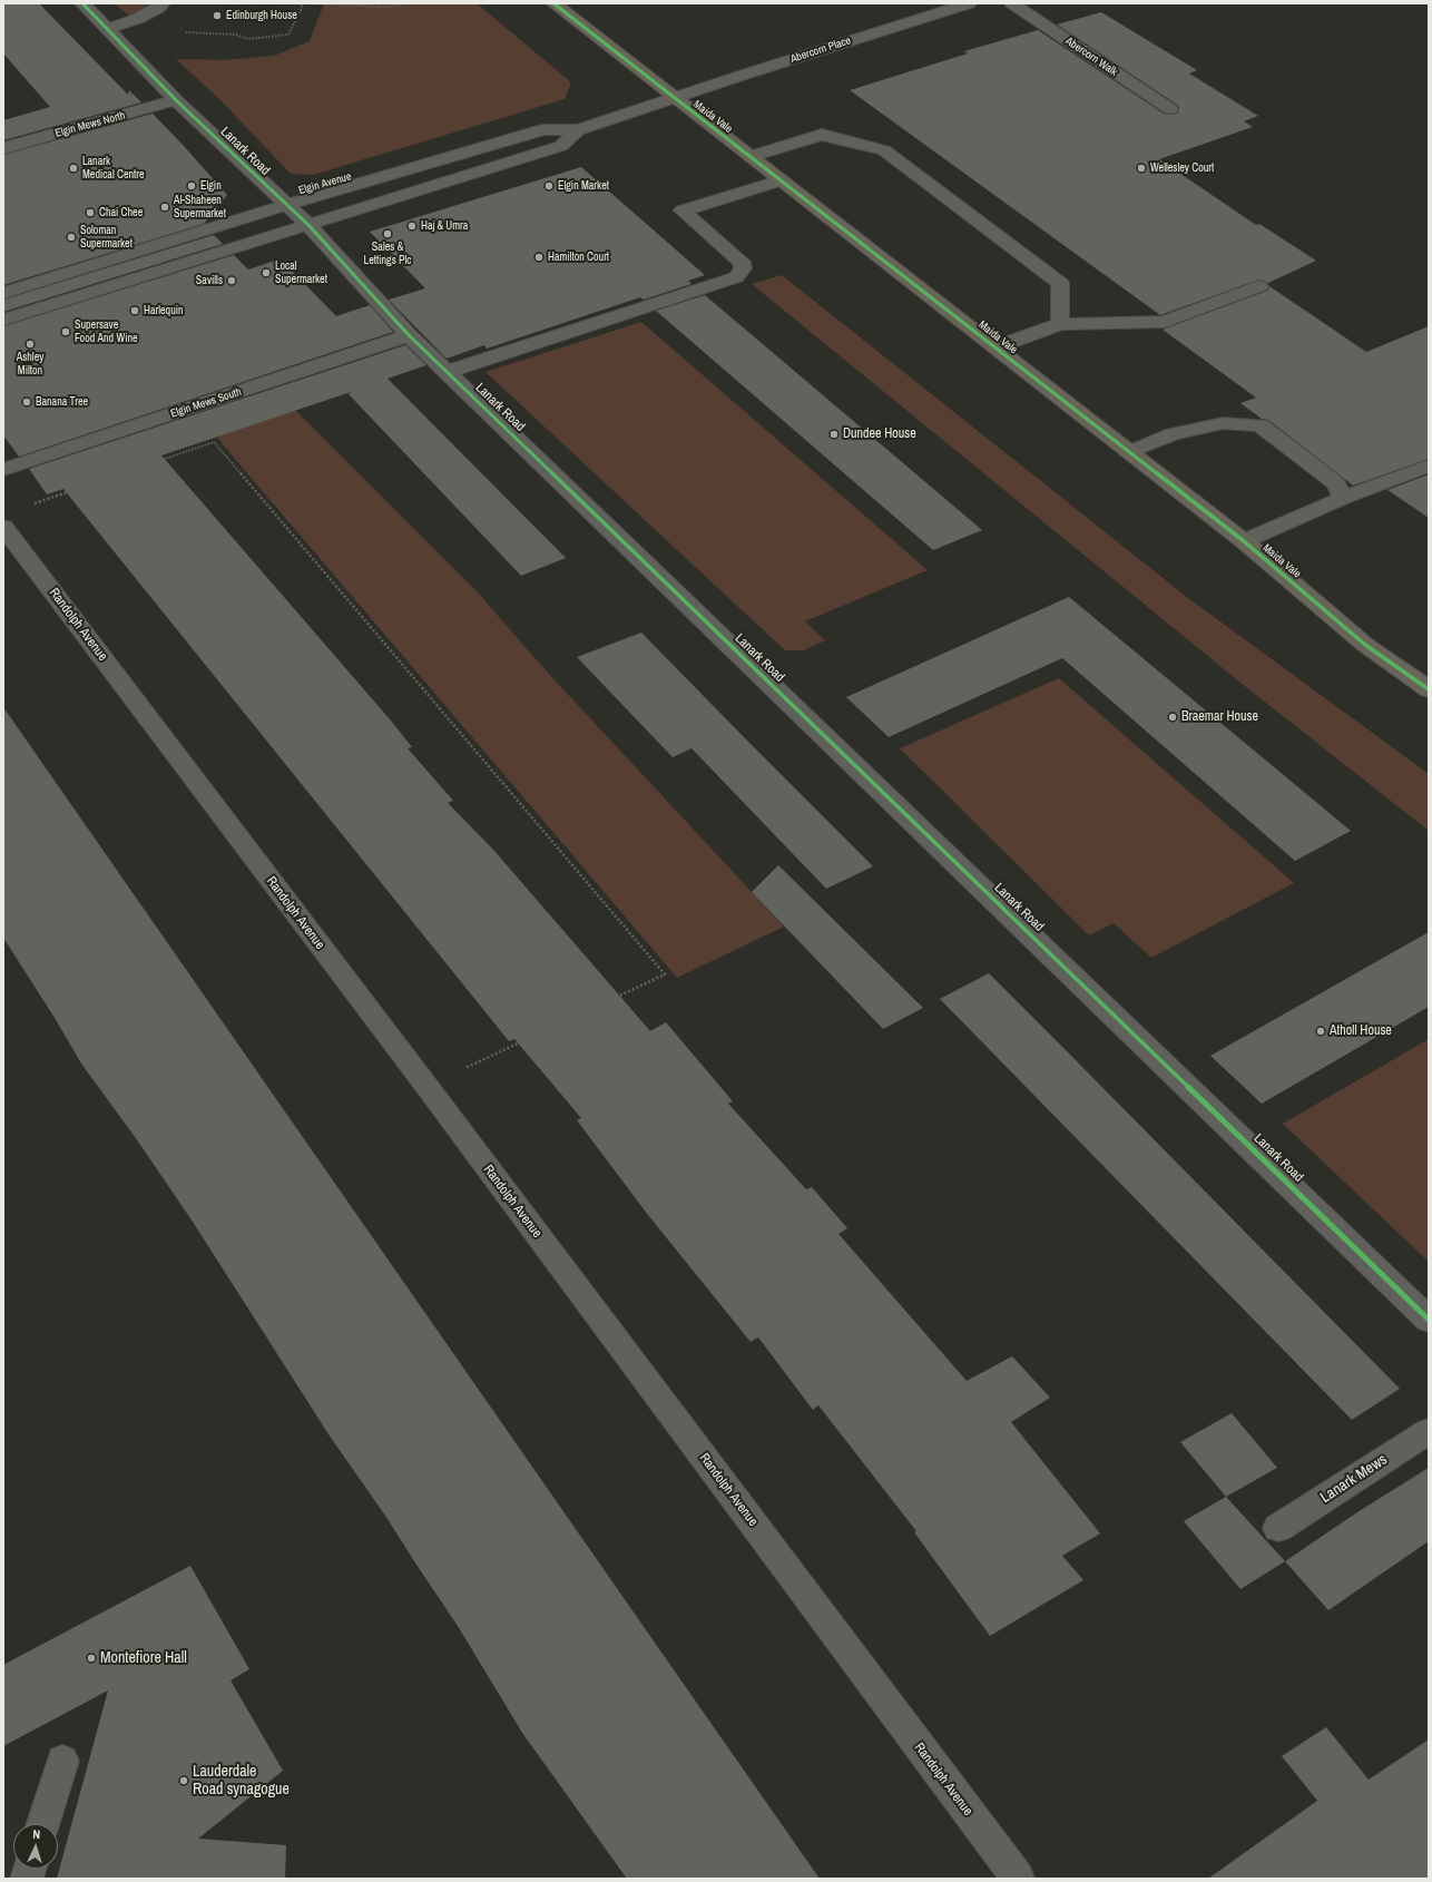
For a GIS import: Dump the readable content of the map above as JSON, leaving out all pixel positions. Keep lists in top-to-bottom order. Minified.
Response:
{"streets":{"main road":["Maida Vale"],"street":["Abercorn Place","Abercorn Walk","Elgin Mews North","Lanark Road","Elgin Avenue","Elgin Mews South","Randolph Avenue","Lanark Mews"]},"crossings":[["Abercorn Place","Maida Vale"],["Abercorn Place","Elgin Avenue"],["Maida Vale","Elgin Avenue"],["Elgin Mews North","Lanark Road"],["Lanark Road","Elgin Avenue"],["Lanark Road","Elgin Mews South"]],"places":["Edinburgh House","Lanark Medical Centre","Wellesley Court","Elgin","Elgin Market","Al-Shaheen Supermarket","Chai Chee","Haj & Umra","Sales & Lettings Plc","Soloman Supermarket","Hamilton Court","Local Supermarket","Savills","Harlequin","Supersave Food And Wine","Ashley Milton","Banana Tree","Dundee House","Braemar House","Atholl House","Montefiore Hall","Lauderdale Road synagogue"],"north":"top"}
